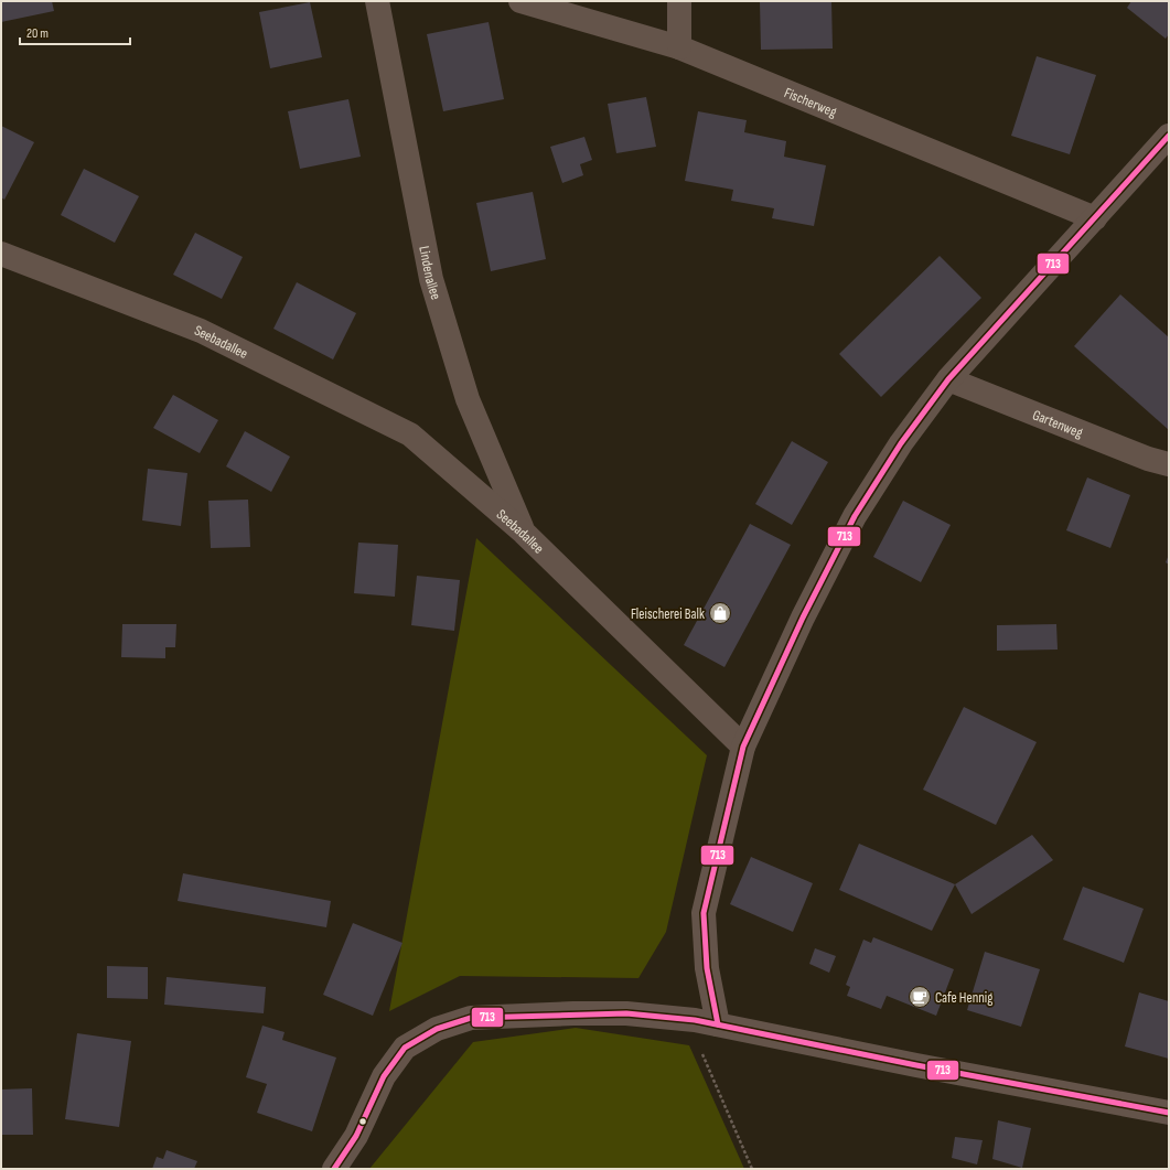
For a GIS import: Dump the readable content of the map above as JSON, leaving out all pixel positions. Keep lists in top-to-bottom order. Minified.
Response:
{"streets":{"street":["Fischerweg","Lindenallee","Seebadallee","Gartenweg"]},"crossings":[["Lindenallee","Seebadallee"]],"places":{"shop":["Fleischerei Balk"],"cafe":["Cafe Hennig"]},"lines":["transit line 713"],"scale_bar":"20 m"}
